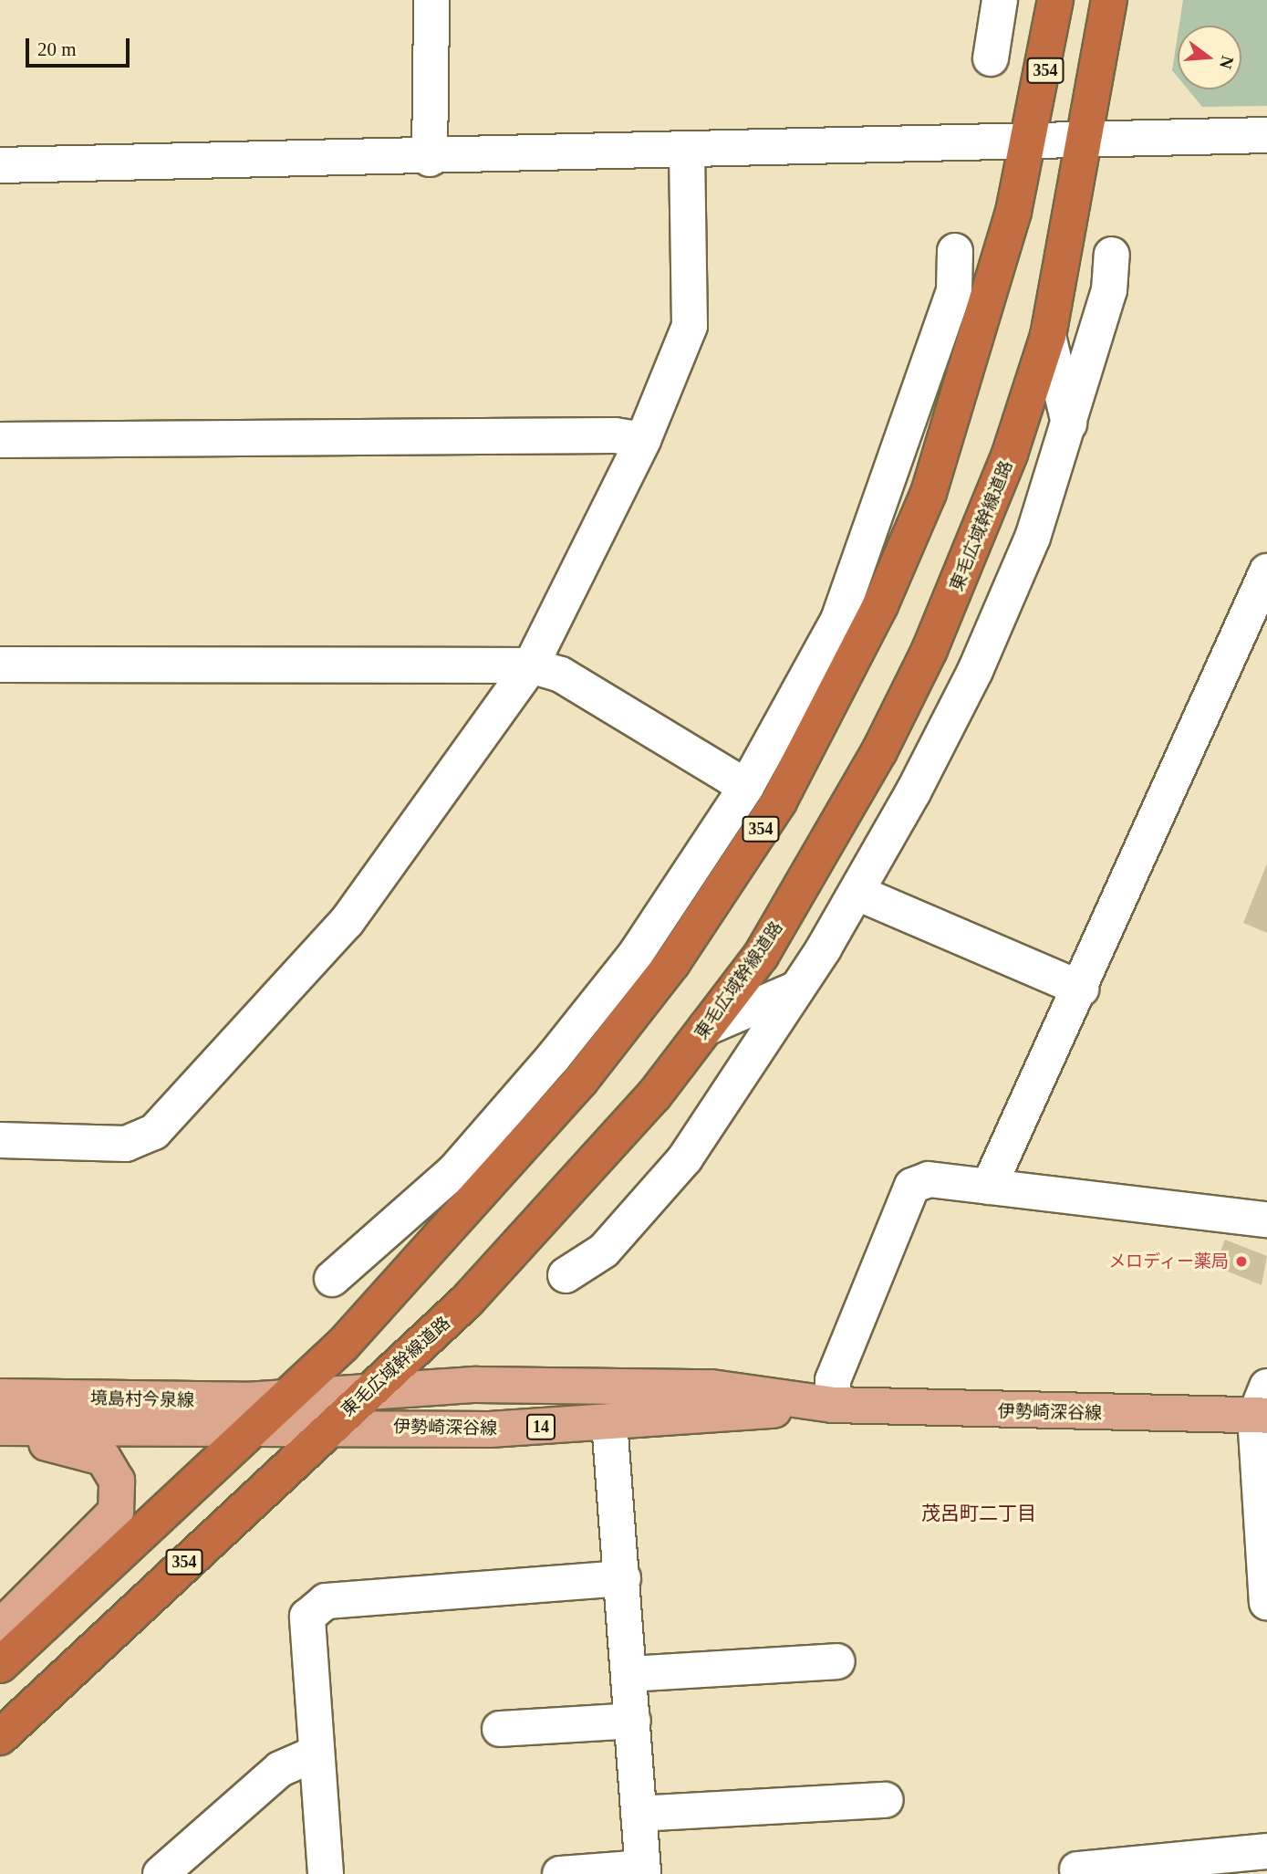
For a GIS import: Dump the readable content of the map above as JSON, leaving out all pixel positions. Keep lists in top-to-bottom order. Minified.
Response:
{"streets":{"highway":["354","東毛広域幹線道路"],"main road":["境島村今泉線","伊勢崎深谷線","14"]},"crossings":[["354","境島村今泉線"],["354","伊勢崎深谷線"],["東毛広域幹線道路","伊勢崎深谷線"],["境島村今泉線","伊勢崎深谷線"]],"districts":["茂呂町二丁目"],"places":["メロディー薬局"],"scale_bar":"20 m","north":"right"}
